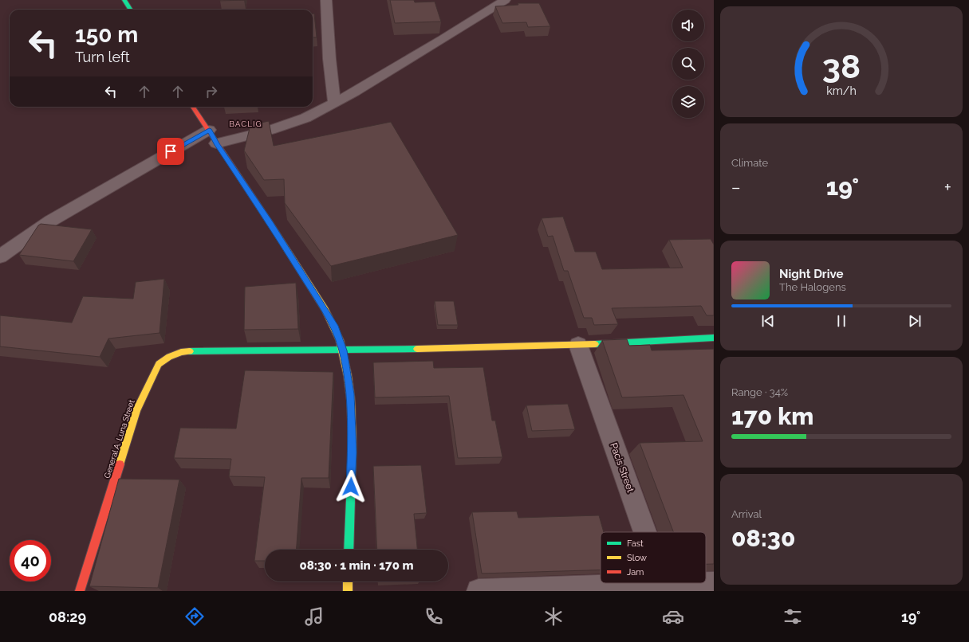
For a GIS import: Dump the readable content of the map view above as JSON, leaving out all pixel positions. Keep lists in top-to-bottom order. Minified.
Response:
{"streets":{"street":["General A. Luna Street","Pacis Street"]},"crossings":[["General A. Luna Street","Pacis Street"]],"districts":["BACLIG"],"legend":["Fast","Slow","Jam"],"page":{"turn":["150 m","Turn left"],"tile":["Climate",["Range · 34%","170 km"],["Arrival","08:30"]],"heat":["−","19°","+"],"song":["Night Drive","The Halogens"],"limit":"40","trip":"08:30 · 1 min · 170 m","tabs":["08:29","19°"],"gauge":["38","km/h"]}}
